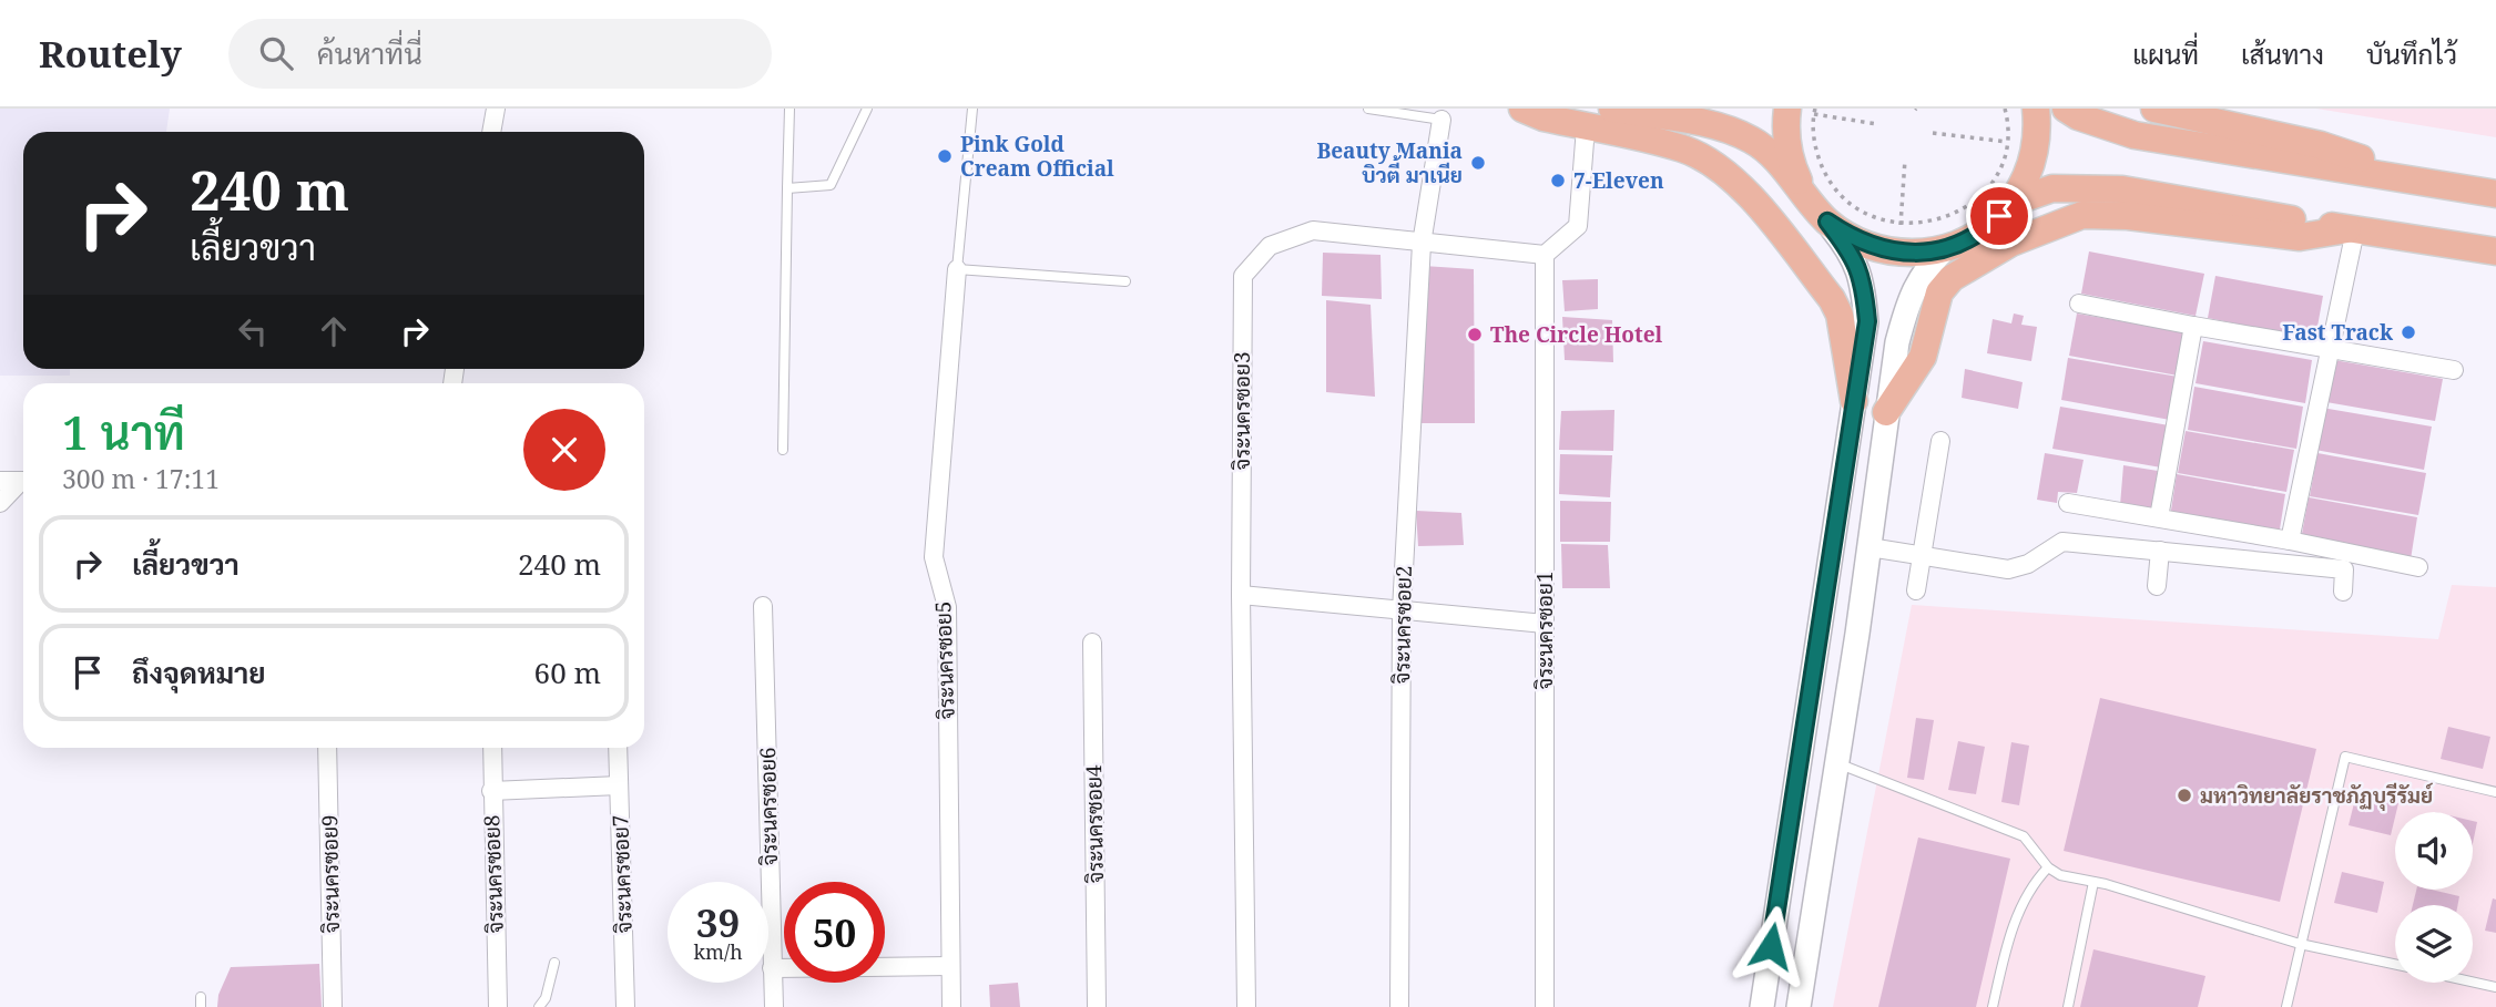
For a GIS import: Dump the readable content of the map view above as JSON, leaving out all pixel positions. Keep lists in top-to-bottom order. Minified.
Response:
{"streets":{"street":["จิระนครซอย3","จิระนครซอย2","จิระนครซอย1","จิระนครซอย5","จิระนครซอย6","จิระนครซอย4","จิระนครซอย9","จิระนครซอย8","จิระนครซอย7"]},"crossings":[["จิระนครซอย3","จิระนครซอย2"],["จิระนครซอย3","จิระนครซอย1"]],"places":["Pink Gold Cream Official","Beauty Mania บิวตี้ มาเนีย","7-Eleven","Fast Track","The Circle Hotel","มหาวิทยาลัยราชภัฏบุรีรัมย์"],"page":{"header":"Routely","search":"ค้นหาที่นี่","nav":["แผนที่","เส้นทาง","บันทึกไว้"],"turn":["240 m","เลี้ยวขวา"],"heading":["1 นาที","300 m · 17:11"],"list":[{"name":"เลี้ยวขวา","value":"240 m"},{"name":"ถึงจุดหมาย","value":"60 m"}],"speed":"39 km/h","limit":"50"}}
